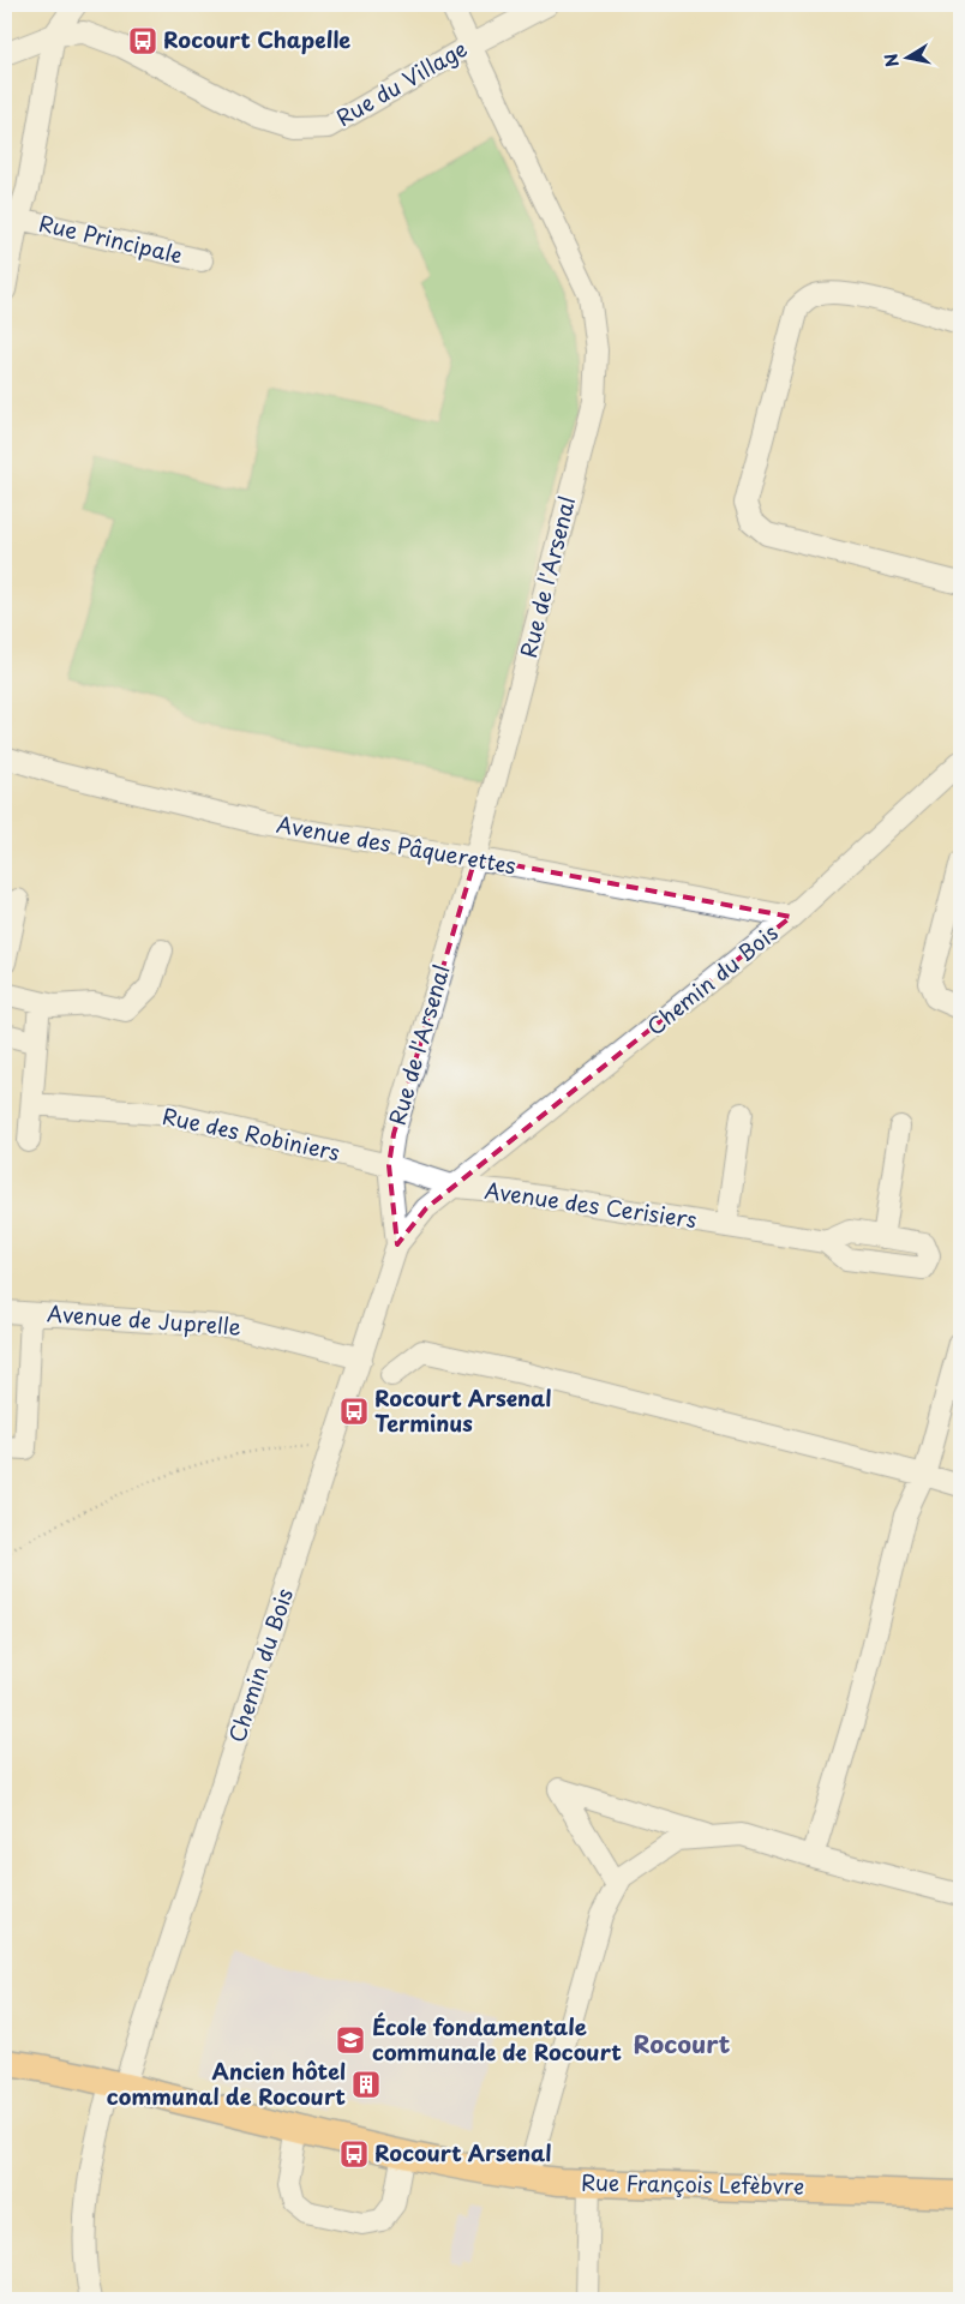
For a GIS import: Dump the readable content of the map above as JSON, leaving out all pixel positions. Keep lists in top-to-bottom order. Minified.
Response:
{"streets":{"main road":["Rue François Lefèbvre"],"street":["Rue du Village","Rue Principale","Rue de l'Arsenal","Avenue des Pâquerettes","Chemin du Bois","Rue des Robiniers","Avenue des Cerisiers","Avenue de Juprelle"]},"crossings":[["Rue du Village","Rue Principale"],["Rue du Village","Rue de l'Arsenal"],["Rue de l'Arsenal","Avenue des Pâquerettes"],["Rue de l'Arsenal","Chemin du Bois"],["Rue de l'Arsenal","Rue des Robiniers"],["Avenue des Pâquerettes","Chemin du Bois"],["Chemin du Bois","Rue des Robiniers"],["Chemin du Bois","Avenue des Cerisiers"],["Chemin du Bois","Avenue de Juprelle"],["Chemin du Bois","Rue François Lefèbvre"]],"districts":["Rocourt"],"places":{"bus stop":["Rocourt Chapelle","Rocourt Arsenal Terminus","Rocourt Arsenal"],"school or university":["École fondamentale communale de Rocourt"],"building":["Ancien hôtel communal de Rocourt"]},"north":"left"}
